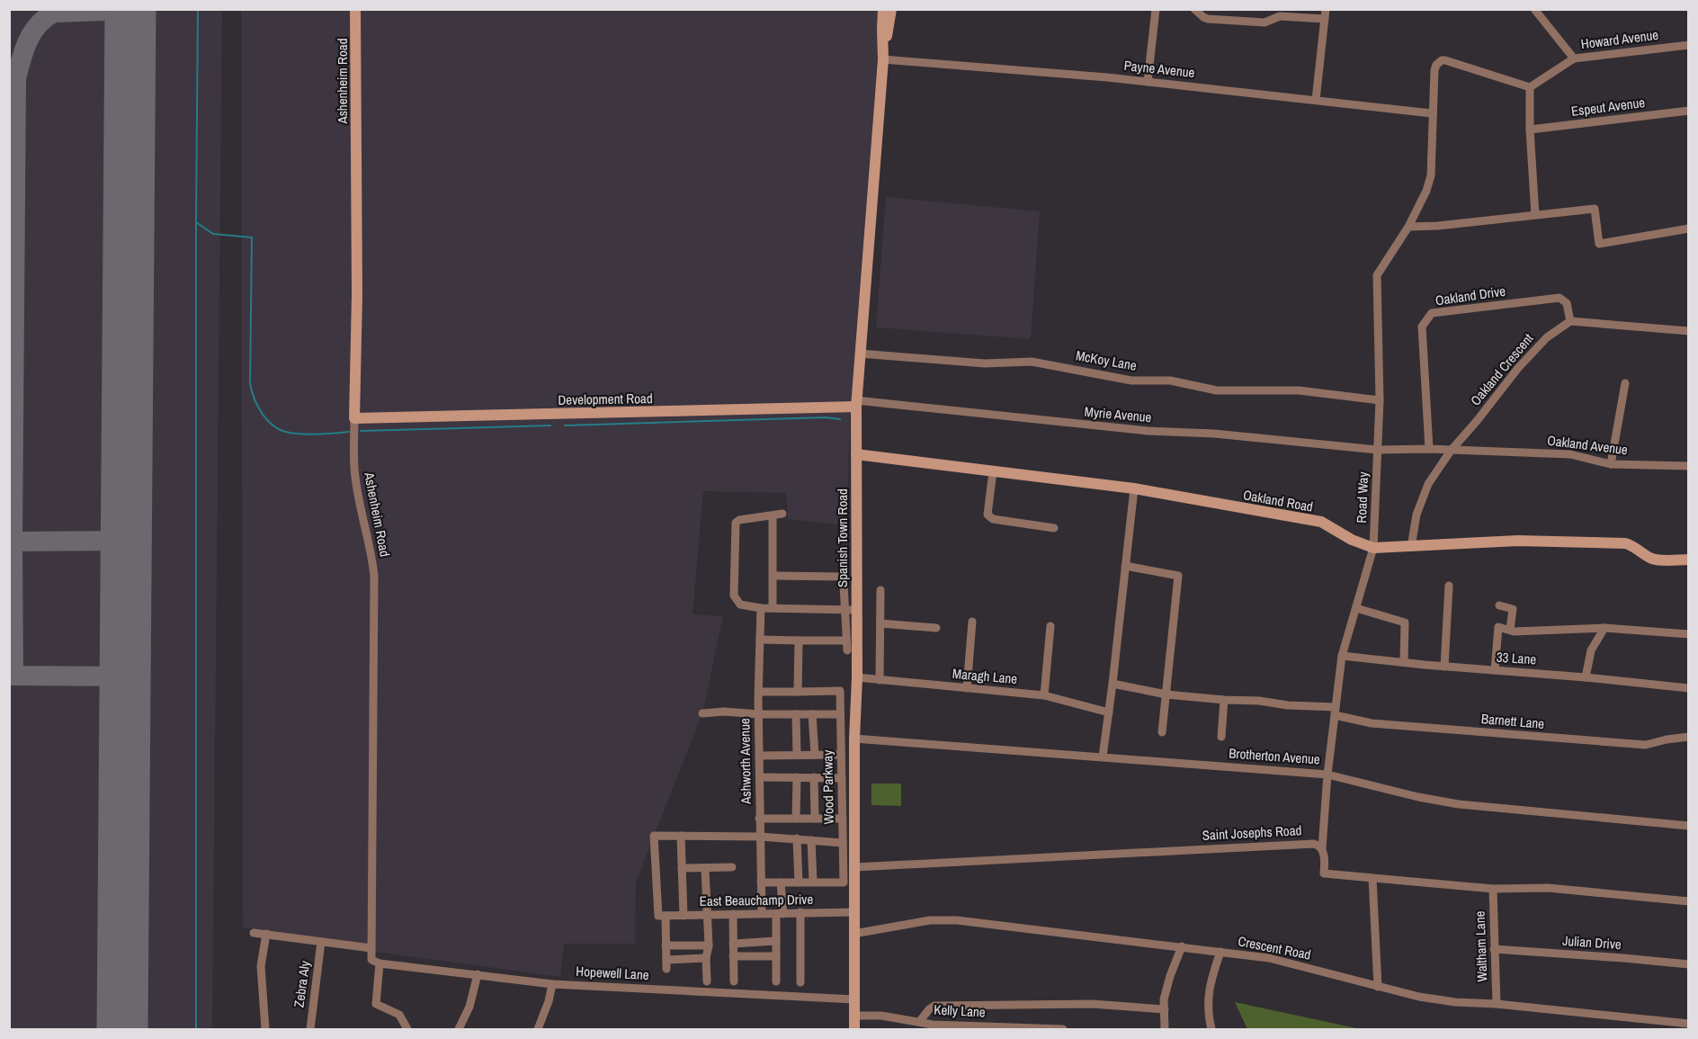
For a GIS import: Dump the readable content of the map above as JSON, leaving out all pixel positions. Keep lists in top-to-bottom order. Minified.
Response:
{"streets":{"street":["Howard Avenue","Payne Avenue","Ashenheim Road","Espeut Avenue","Oakland Drive","McKoy Lane","Oakland Crescent","Development Road","Myrie Avenue","Oakland Avenue","Road Way","Oakland Road","Spanish Town Road","33 Lane","Maragh Lane","Barnett Lane","Brotherton Avenue","Ashworth Avenue","Wood Parkway","Saint Josephs Road","East Beauchamp Drive","Julian Drive","Waltham Lane","Crescent Road","Hopewell Lane","Zebra Aly","Kelly Lane"]},"crossings":[["Howard Avenue","Road Way"],["Payne Avenue","Road Way"],["Payne Avenue","Spanish Town Road"],["Ashenheim Road","Development Road"],["Ashenheim Road","Hopewell Lane"],["Oakland Drive","Oakland Crescent"],["Oakland Drive","Myrie Avenue"],["Oakland Drive","Oakland Avenue"],["McKoy Lane","Road Way"],["McKoy Lane","Spanish Town Road"],["Oakland Crescent","Oakland Avenue"],["Oakland Crescent","Oakland Road"],["Development Road","Myrie Avenue"],["Development Road","Spanish Town Road"],["Myrie Avenue","Oakland Avenue"],["Myrie Avenue","Road Way"],["Myrie Avenue","Spanish Town Road"],["Road Way","Oakland Road"],["Road Way","33 Lane"],["Road Way","Barnett Lane"],["Road Way","Brotherton Avenue"],["Road Way","Saint Josephs Road"],["Oakland Road","Spanish Town Road"],["Spanish Town Road","Maragh Lane"],["Spanish Town Road","Brotherton Avenue"],["Spanish Town Road","Saint Josephs Road"],["Spanish Town Road","East Beauchamp Drive"],["Spanish Town Road","Crescent Road"],["Spanish Town Road","Hopewell Lane"],["Spanish Town Road","Kelly Lane"],["Ashworth Avenue","East Beauchamp Drive"],["Julian Drive","Waltham Lane"],["Waltham Lane","Crescent Road"]]}
